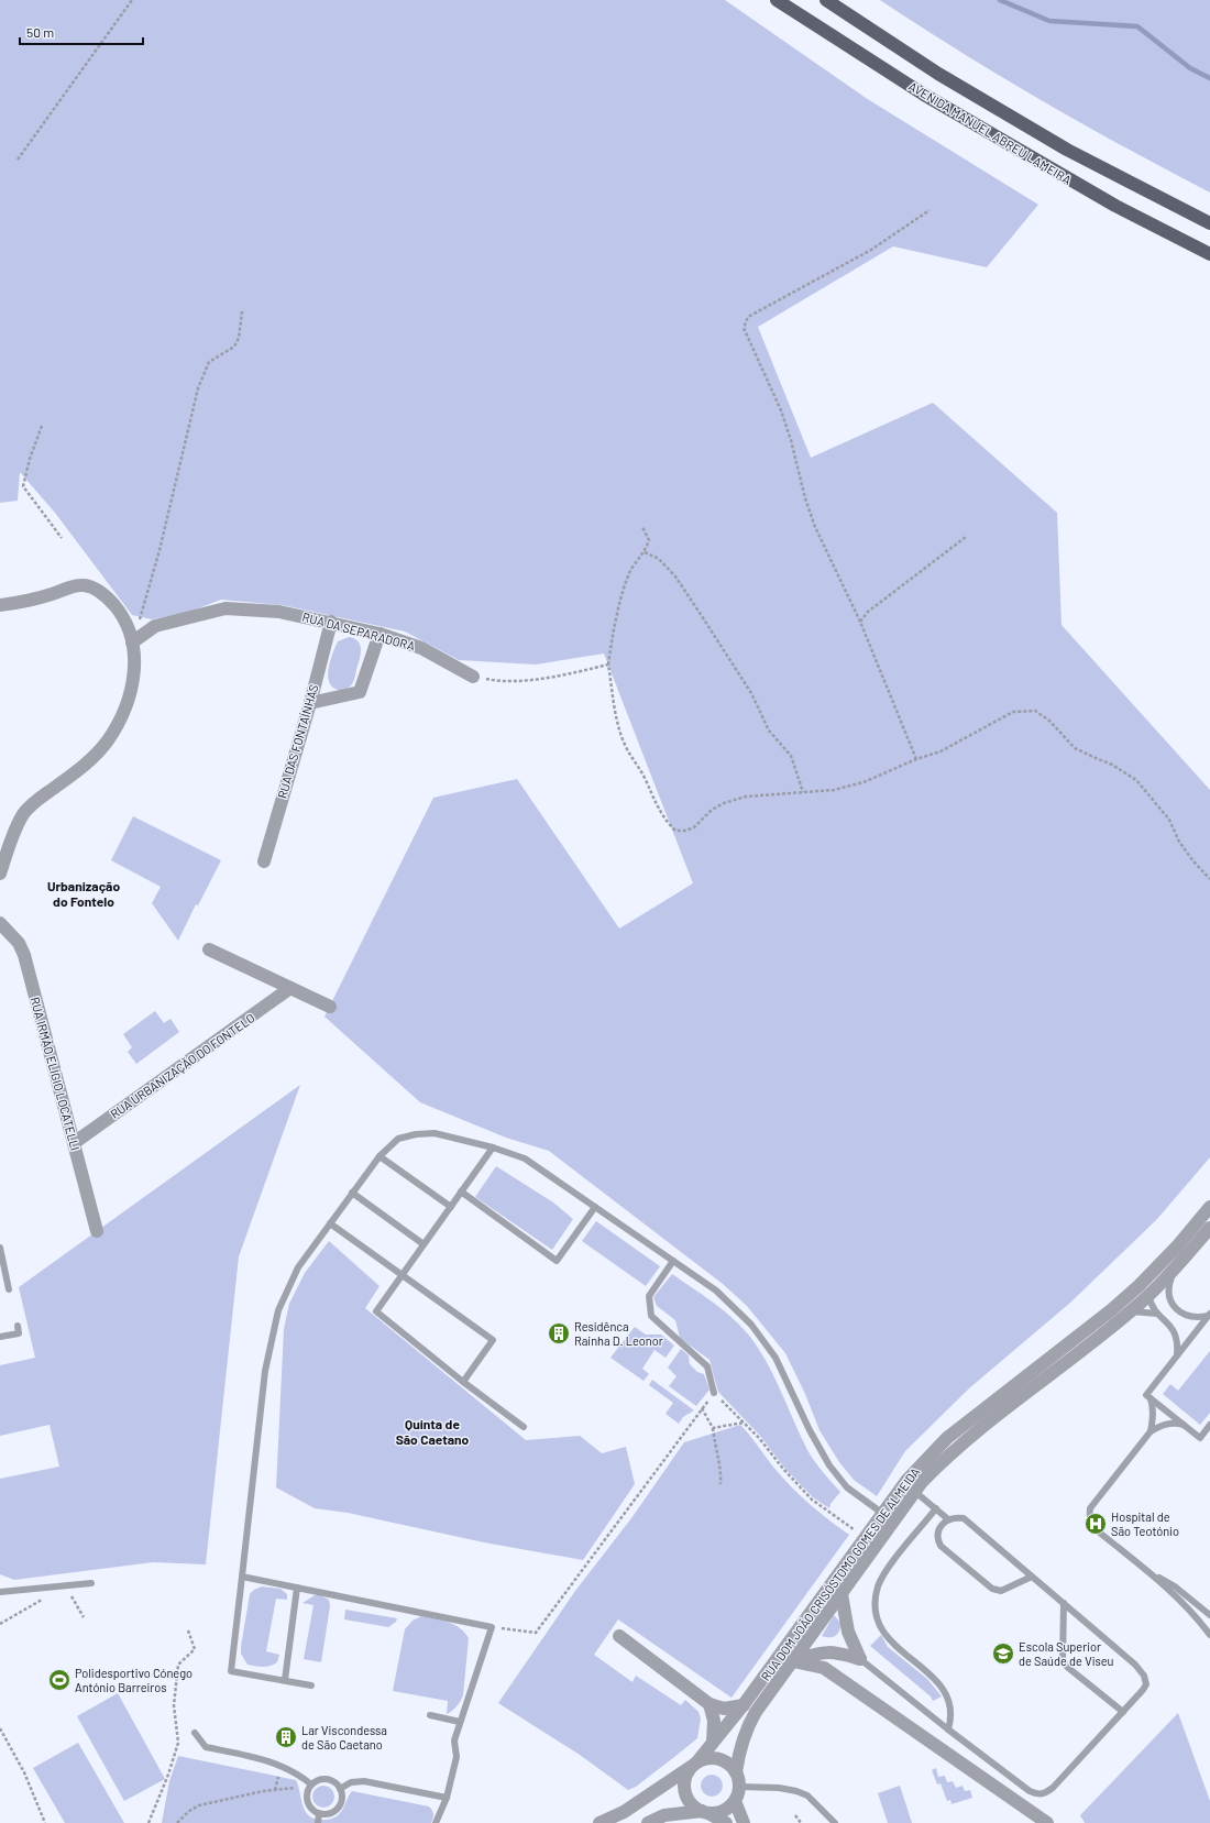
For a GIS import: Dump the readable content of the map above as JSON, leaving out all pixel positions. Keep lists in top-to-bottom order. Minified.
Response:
{"streets":{"main road":["AVENIDA MANUEL ABREU LAMEIRA"],"street":["RUA DA SEPARADORA","RUA DAS FONTAÍNHAS","RUA URBANIZAÇÃO DO FONTELO","RUA IRMÃO ELÍGIO LOCATELLI","RUA DOM JOÃO CRISÓSTOMO GOMES DE ALMEIDA"]},"crossings":[["RUA DA SEPARADORA","RUA DAS FONTAÍNHAS"],["RUA URBANIZAÇÃO DO FONTELO","RUA IRMÃO ELÍGIO LOCATELLI"]],"districts":["Urbanização do Fontelo","Quinta de São Caetano"],"places":{"building":["Residênca Rainha D. Leonor","Lar Viscondessa de São Caetano"],"hospital":["Hospital de São Teotónio"],"school or university":["Escola Superior de Saúde de Viseu"],"sports":["Polidesportivo Cónego António Barreiros"]},"scale_bar":"50 m"}
